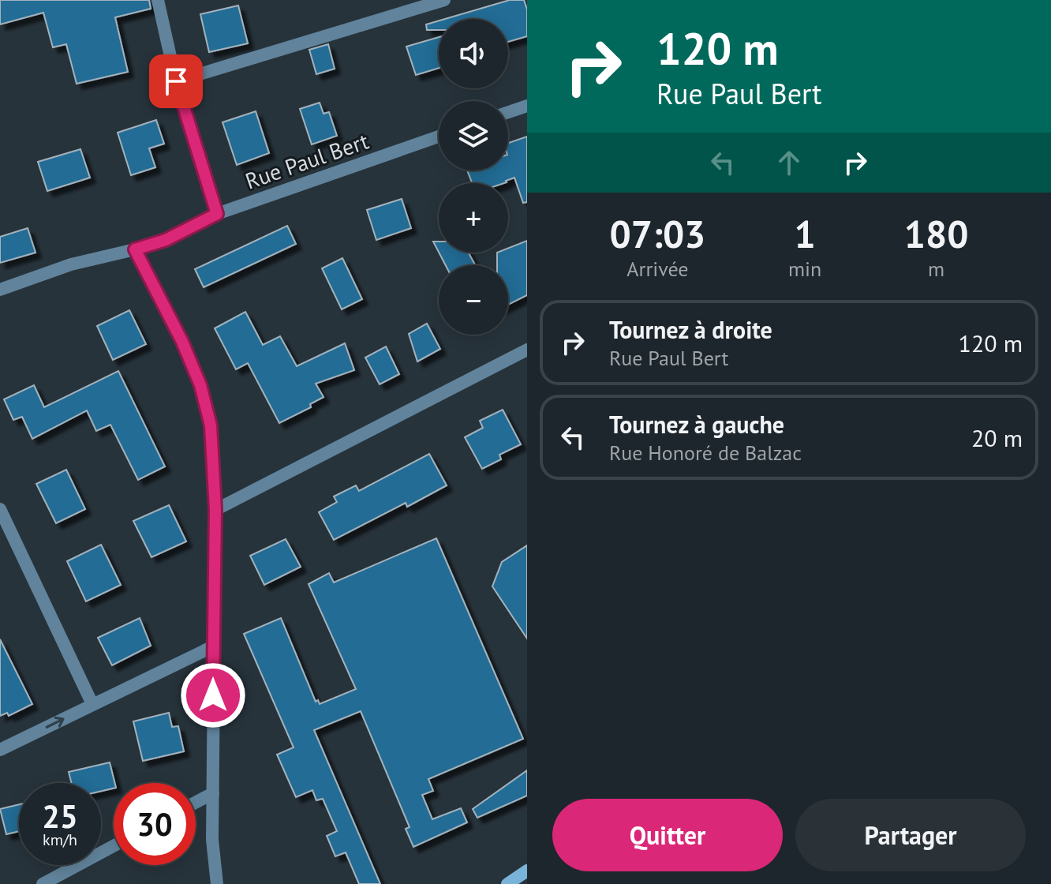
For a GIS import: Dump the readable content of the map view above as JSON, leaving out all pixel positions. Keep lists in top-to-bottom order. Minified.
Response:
{"streets":{"street":["Rue Paul Bert"]},"page":{"turn":["120 m","Rue Paul Bert"],"map_buttons":["+","−"],"eta":["07:03","Arrivée","1","min","180","m"],"list":[{"name":"Tournez à droite","note":"Rue Paul Bert","value":"120 m"},{"name":"Tournez à gauche","note":"Rue Honoré de Balzac","value":"20 m"}],"speed":"25 km/h","limit":"30","buttons":["Quitter","Partager"]}}
